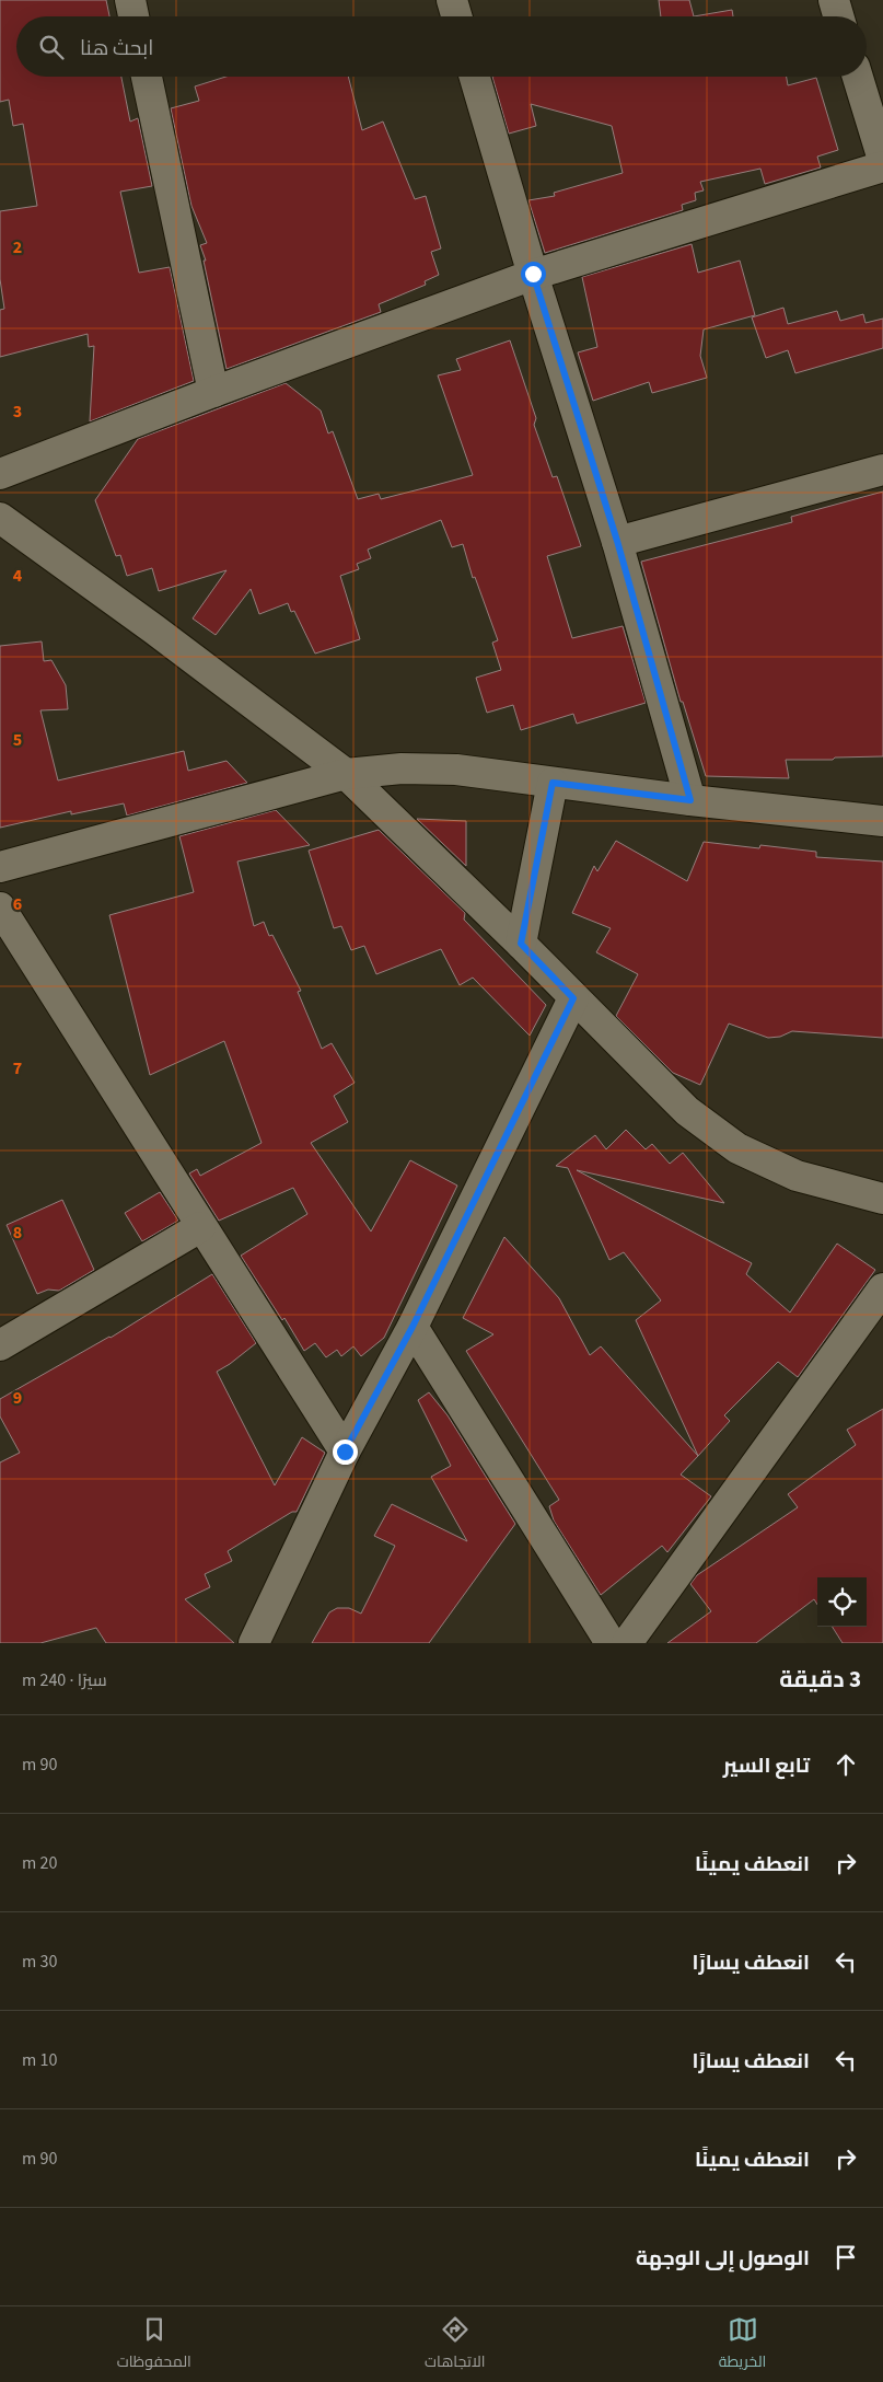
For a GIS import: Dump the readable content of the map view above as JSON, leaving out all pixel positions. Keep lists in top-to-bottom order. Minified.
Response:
{"page":{"search":"ابحث هنا","heading":["3 دقيقة","سيرًا · 240 m"],"list":[["تابع السير","90 m"],["انعطف يمينًا","20 m"],["انعطف يسارًا","30 m"],["انعطف يسارًا","10 m"],["انعطف يمينًا","90 m"],"الوصول إلى الوجهة"],"nav":["الخريطة","الاتجاهات","المحفوظات"]},"grid":{"rows":["2","3","4","5","6","7","8","9"]}}
